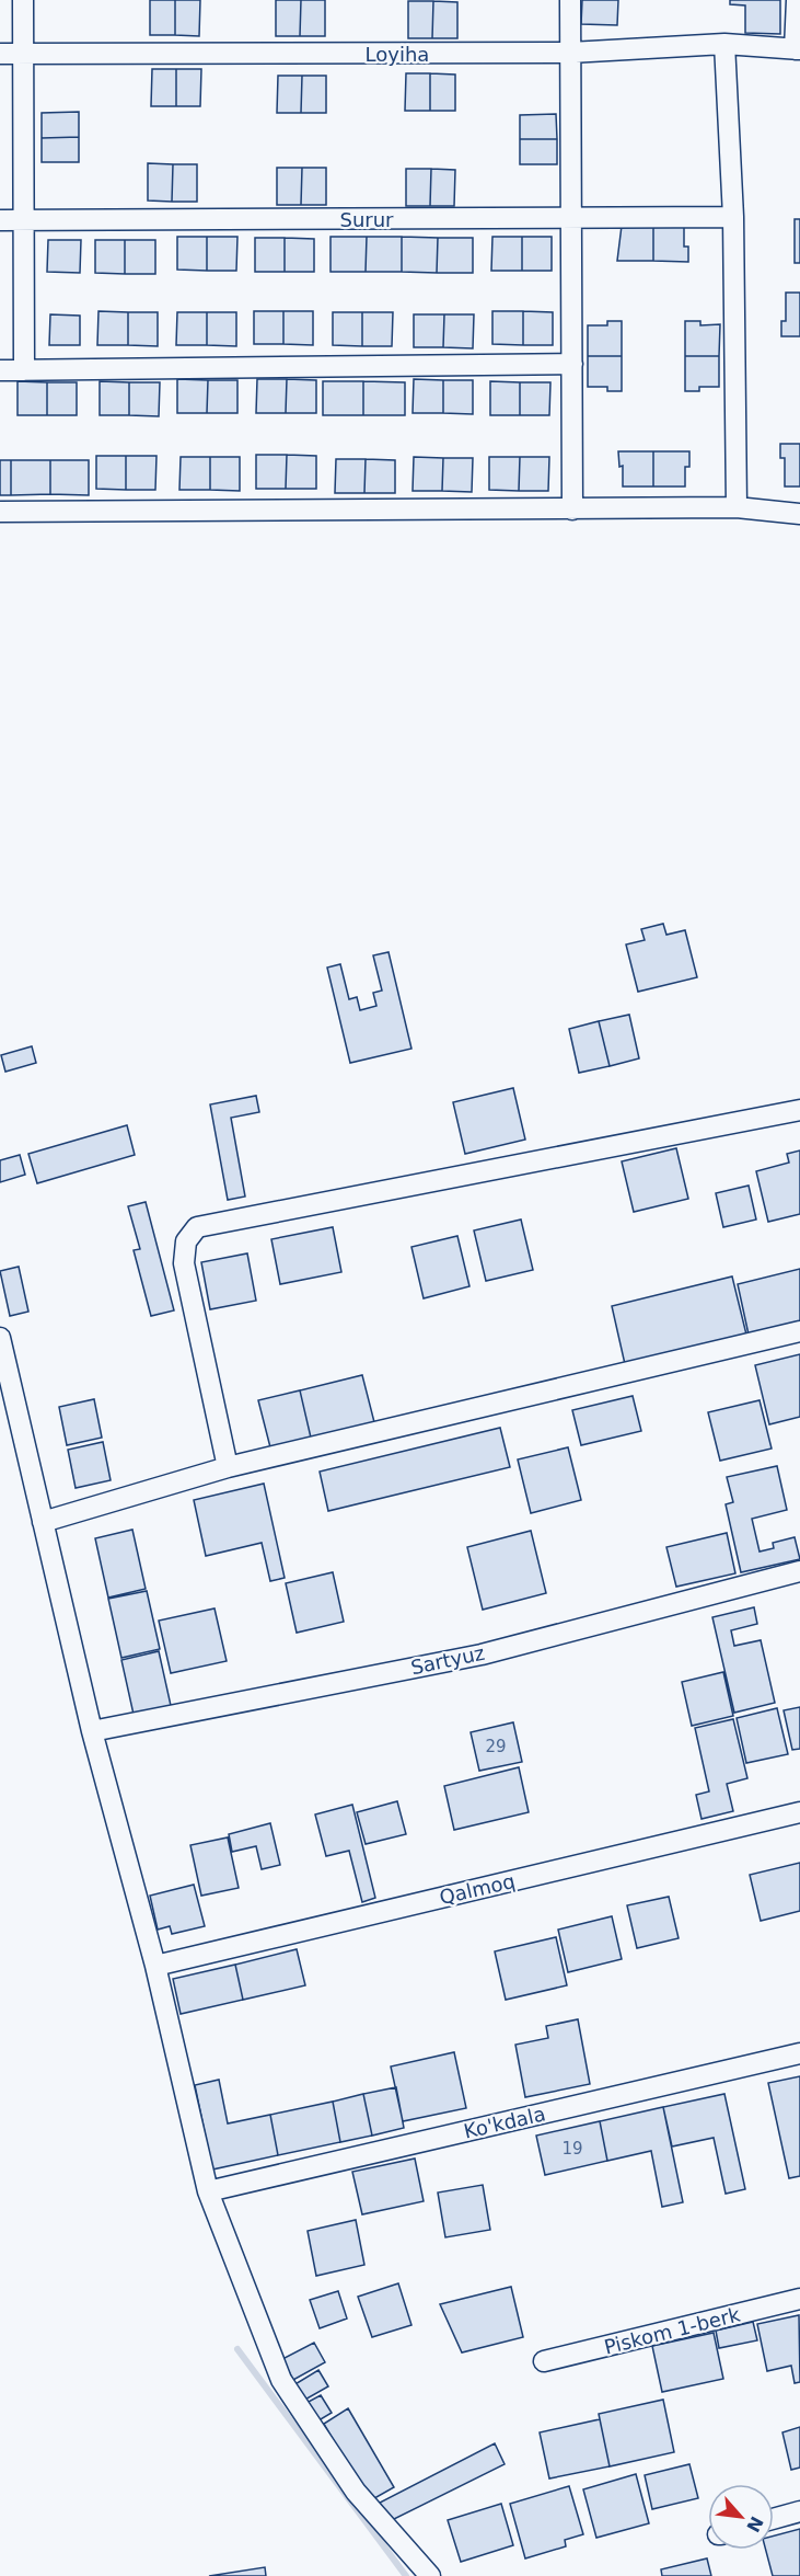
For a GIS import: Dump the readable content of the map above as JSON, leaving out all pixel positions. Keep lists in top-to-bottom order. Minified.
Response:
{"streets":{"street":["Loyiha","Surur","Sartyuz","Qalmoq","Ko'kdala","Piskom 1-berk"]},"house_numbers":["29","19"],"north":"bottom right"}
